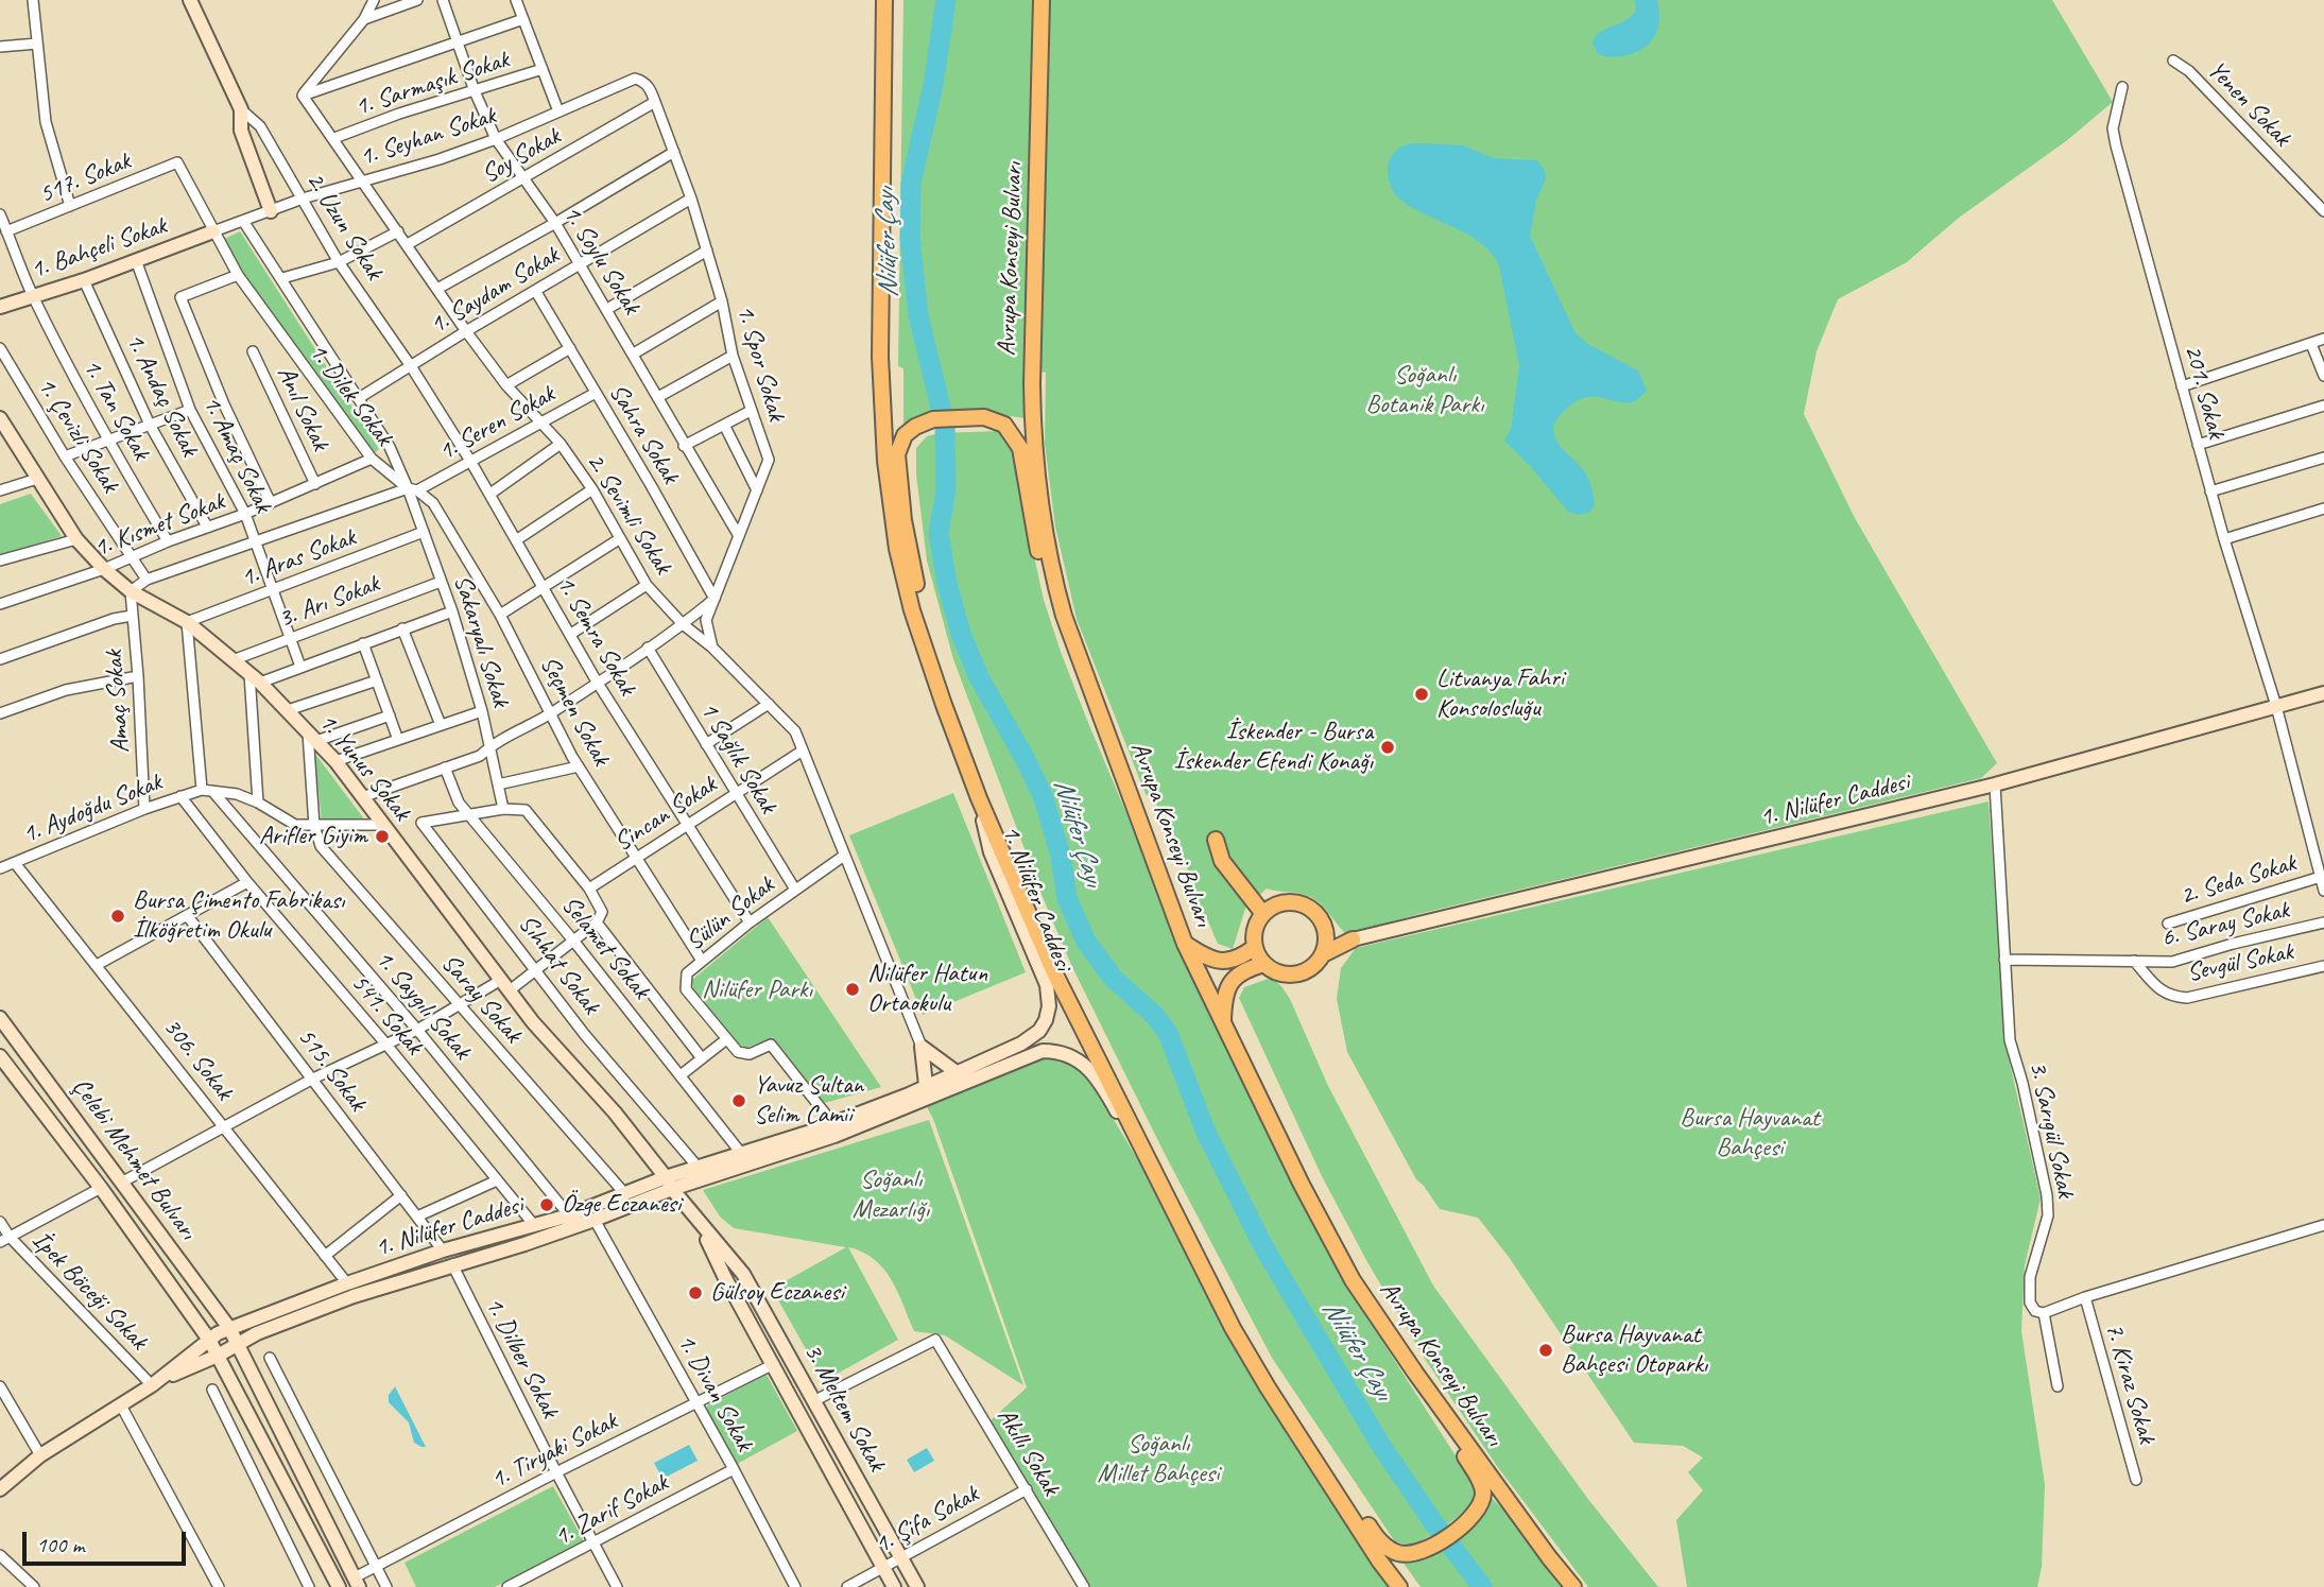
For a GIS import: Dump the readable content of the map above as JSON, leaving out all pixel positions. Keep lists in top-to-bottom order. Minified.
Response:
{"streets":{"main road":["1. Bahçeli Sokak","Avrupa Konseyi Bulvarı","1. Yunus Sokak","1. Nilüfer Caddesi","Çelebi Mehmet Bulvarı","3. Meltem Sokak"],"street":["1. Sarmaşık Sokak","Yenen Sokak","1. Seyhan Sokak","Soy Sokak","517. Sokak","2. Uzun Sokak","1. Soylu Sokak","1. Saydam Sokak","1. Spor Sokak","201. Sokak","1. Andaç Sokak","1. Dilek Sokak","Anıl Sokak","1. Tan Sokak","1. Seren Sokak","Sahra Sokak","1. Çevizli Sokak","1. Amaç Sokak","2. Sevimli Sokak","1. Kısmet Sokak","1. Aras Sokak","3. Arı Sokak","1. Semra Sokak","Sakaryalı Sokak","Amaç Sokak","Seçmen Sokak","1 Sağlık Sokak","1. Aydoğdu Sokak","Sincan Sokak","2. Seda Sokak","Sülün Sokak","6. Saray Sokak","Selamet Sokak","Sevgül Sokak","Sıhhat Sokak","Saray Sokak","1. Saygılı Sokak","541. Sokak","306. Sokak","515. Sokak","3. Sarıgül Sokak","İpek Böceği Sokak","1. Dilber Sokak","7. Kiraz Sokak","1. Divan Sokak","1. Tiryaki Sokak","Akıllı Sokak","1. Zarif Sokak","1. Şifa Sokak"]},"crossings":[["1. Sarmaşık Sokak","1. Soylu Sokak"],["1. Sarmaşık Sokak","2. Sevimli Sokak"],["1. Seyhan Sokak","2. Uzun Sokak"],["1. Seyhan Sokak","1. Bahçeli Sokak"],["1. Seyhan Sokak","1. Soylu Sokak"],["1. Seyhan Sokak","1. Spor Sokak"],["1. Seyhan Sokak","1. Dilek Sokak"],["1. Seyhan Sokak","2. Sevimli Sokak"],["Soy Sokak","1. Soylu Sokak"],["Soy Sokak","1. Spor Sokak"],["Soy Sokak","2. Sevimli Sokak"],["517. Sokak","1. Dilek Sokak"],["517. Sokak","1. Tan Sokak"],["2. Uzun Sokak","1. Saydam Sokak"],["2. Uzun Sokak","1. Semra Sokak"],["1. Bahçeli Sokak","1. Andaç Sokak"],["1. Bahçeli Sokak","1. Dilek Sokak"],["1. Bahçeli Sokak","1. Tan Sokak"],["1. Bahçeli Sokak","1. Amaç Sokak"],["1. Soylu Sokak","1. Saydam Sokak"],["1. Soylu Sokak","1. Spor Sokak"],["1. Saydam Sokak","1. Spor Sokak"],["1. Saydam Sokak","1. Dilek Sokak"],["1. Saydam Sokak","Sahra Sokak"],["1. Saydam Sokak","2. Sevimli Sokak"],["1. Saydam Sokak","1. Semra Sokak"],["1. Spor Sokak","Sahra Sokak"],["1. Spor Sokak","2. Sevimli Sokak"],["201. Sokak","1. Nilüfer Caddesi"],["201. Sokak","2. Seda Sokak"],["1. Andaç Sokak","1. Kısmet Sokak"],["1. Dilek Sokak","1. Seren Sokak"],["1. Dilek Sokak","1. Kısmet Sokak"],["1. Dilek Sokak","Sakaryalı Sokak"],["1. Dilek Sokak","Seçmen Sokak"],["Anıl Sokak","1. Kısmet Sokak"],["1. Tan Sokak","1. Kısmet Sokak"],["1. Seren Sokak","Sahra Sokak"],["1. Seren Sokak","1. Çevizli Sokak"],["1. Seren Sokak","1. Amaç Sokak"],["1. Seren Sokak","2. Sevimli Sokak"],["1. Seren Sokak","1. Semra Sokak"],["1. Seren Sokak","Sakaryalı Sokak"],["1. Seren Sokak","Amaç Sokak"],["1. Seren Sokak","Seçmen Sokak"],["1. Seren Sokak","1. Yunus Sokak"],["1. Çevizli Sokak","1. Kısmet Sokak"],["1. Amaç Sokak","1. Kısmet Sokak"],["1. Amaç Sokak","1. Aras Sokak"],["1. Amaç Sokak","3. Arı Sokak"],["2. Sevimli Sokak","Sincan Sokak"],["2. Sevimli Sokak","Sülün Sokak"],["1. Kısmet Sokak","1. Yunus Sokak"],["1. Aras Sokak","Sakaryalı Sokak"],["1. Aras Sokak","1. Yunus Sokak"],["3. Arı Sokak","Sakaryalı Sokak"],["3. Arı Sokak","1. Yunus Sokak"],["1. Semra Sokak","Sincan Sokak"],["1. Semra Sokak","Sülün Sokak"],["Sakaryalı Sokak","Seçmen Sokak"],["Amaç Sokak","1. Yunus Sokak"],["Amaç Sokak","1. Aydoğdu Sokak"],["Seçmen Sokak","Sincan Sokak"],["Seçmen Sokak","Sülün Sokak"],["1 Sağlık Sokak","Sincan Sokak"],["1 Sağlık Sokak","Sülün Sokak"],["1. Yunus Sokak","1. Nilüfer Caddesi"],["1. Yunus Sokak","3. Meltem Sokak"],["1. Nilüfer Caddesi","Selamet Sokak"],["1. Nilüfer Caddesi","Sıhhat Sokak"],["1. Nilüfer Caddesi","Saray Sokak"],["1. Nilüfer Caddesi","1. Saygılı Sokak"],["1. Nilüfer Caddesi","541. Sokak"],["1. Nilüfer Caddesi","306. Sokak"],["1. Nilüfer Caddesi","515. Sokak"],["1. Nilüfer Caddesi","3. Sarıgül Sokak"],["1. Nilüfer Caddesi","Çelebi Mehmet Bulvarı"],["1. Nilüfer Caddesi","İpek Böceği Sokak"],["1. Nilüfer Caddesi","1. Dilber Sokak"],["1. Nilüfer Caddesi","1. Divan Sokak"],["1. Nilüfer Caddesi","3. Meltem Sokak"],["1. Aydoğdu Sokak","1. Saygılı Sokak"],["1. Aydoğdu Sokak","541. Sokak"],["1. Aydoğdu Sokak","306. Sokak"],["6. Saray Sokak","Sevgül Sokak"],["6. Saray Sokak","3. Sarıgül Sokak"],["Selamet Sokak","Sıhhat Sokak"],["1. Dilber Sokak","1. Tiryaki Sokak"],["1. Dilber Sokak","1. Zarif Sokak"],["1. Divan Sokak","1. Tiryaki Sokak"],["1. Divan Sokak","1. Zarif Sokak"],["3. Meltem Sokak","1. Tiryaki Sokak"],["3. Meltem Sokak","Akıllı Sokak"],["3. Meltem Sokak","1. Şifa Sokak"],["Akıllı Sokak","1. Şifa Sokak"]],"water":["Nilüfer Çayı"],"parks":["Soğanlı Botanik Parkı","Nilüfer Parkı","Bursa Hayvanat Bahçesi","Soğanlı Mezarlığı","Soğanlı Millet Bahçesi"],"places":["Litvanya Fahri Konsolosluğu","İskender - Bursa İskender Efendi Konağı","Arifler Giyim","Bursa Çimento Fabrikası İlköğretim Okulu","Nilüfer Hatun Ortaokulu","Yavuz Sultan Selim Camii","Özge Eczanesi","Gülsoy Eczanesi","Bursa Hayvanat Bahçesi Otoparkı"],"scale_bar":"100 m"}
